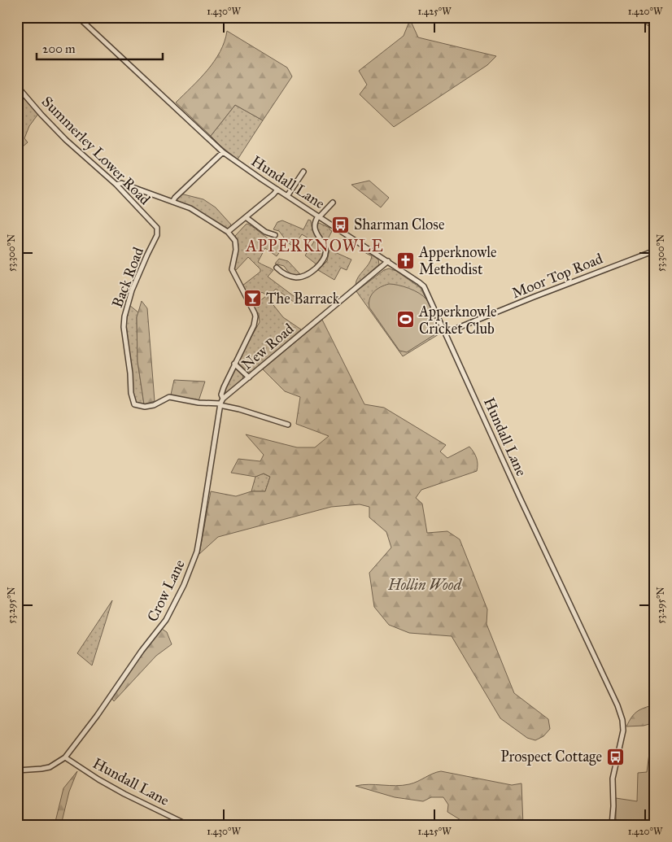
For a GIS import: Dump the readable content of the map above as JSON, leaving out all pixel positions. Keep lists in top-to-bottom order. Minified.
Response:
{"streets":{"street":["Summerley Lower Road","Hundall Lane","Moor Top Road","Back Road","New Road","Crow Lane"]},"crossings":[["Summerley Lower Road","Back Road"],["Hundall Lane","Moor Top Road"],["Hundall Lane","New Road"],["Hundall Lane","Crow Lane"],["Back Road","New Road"],["Back Road","Crow Lane"],["New Road","Crow Lane"]],"districts":["APPERKNOWLE"],"parks":["Hollin Wood"],"places":{"bus stop":["Sharman Close","Prospect Cottage"],"church":["Apperknowle Methodist"],"bar":["The Barrack"],"sports":["Apperknowle Cricket Club"]},"scale_bar":"200 m","coordinates":["1.430°W","1.425°W","1.420°W","53.300°N","53.295°N"]}
